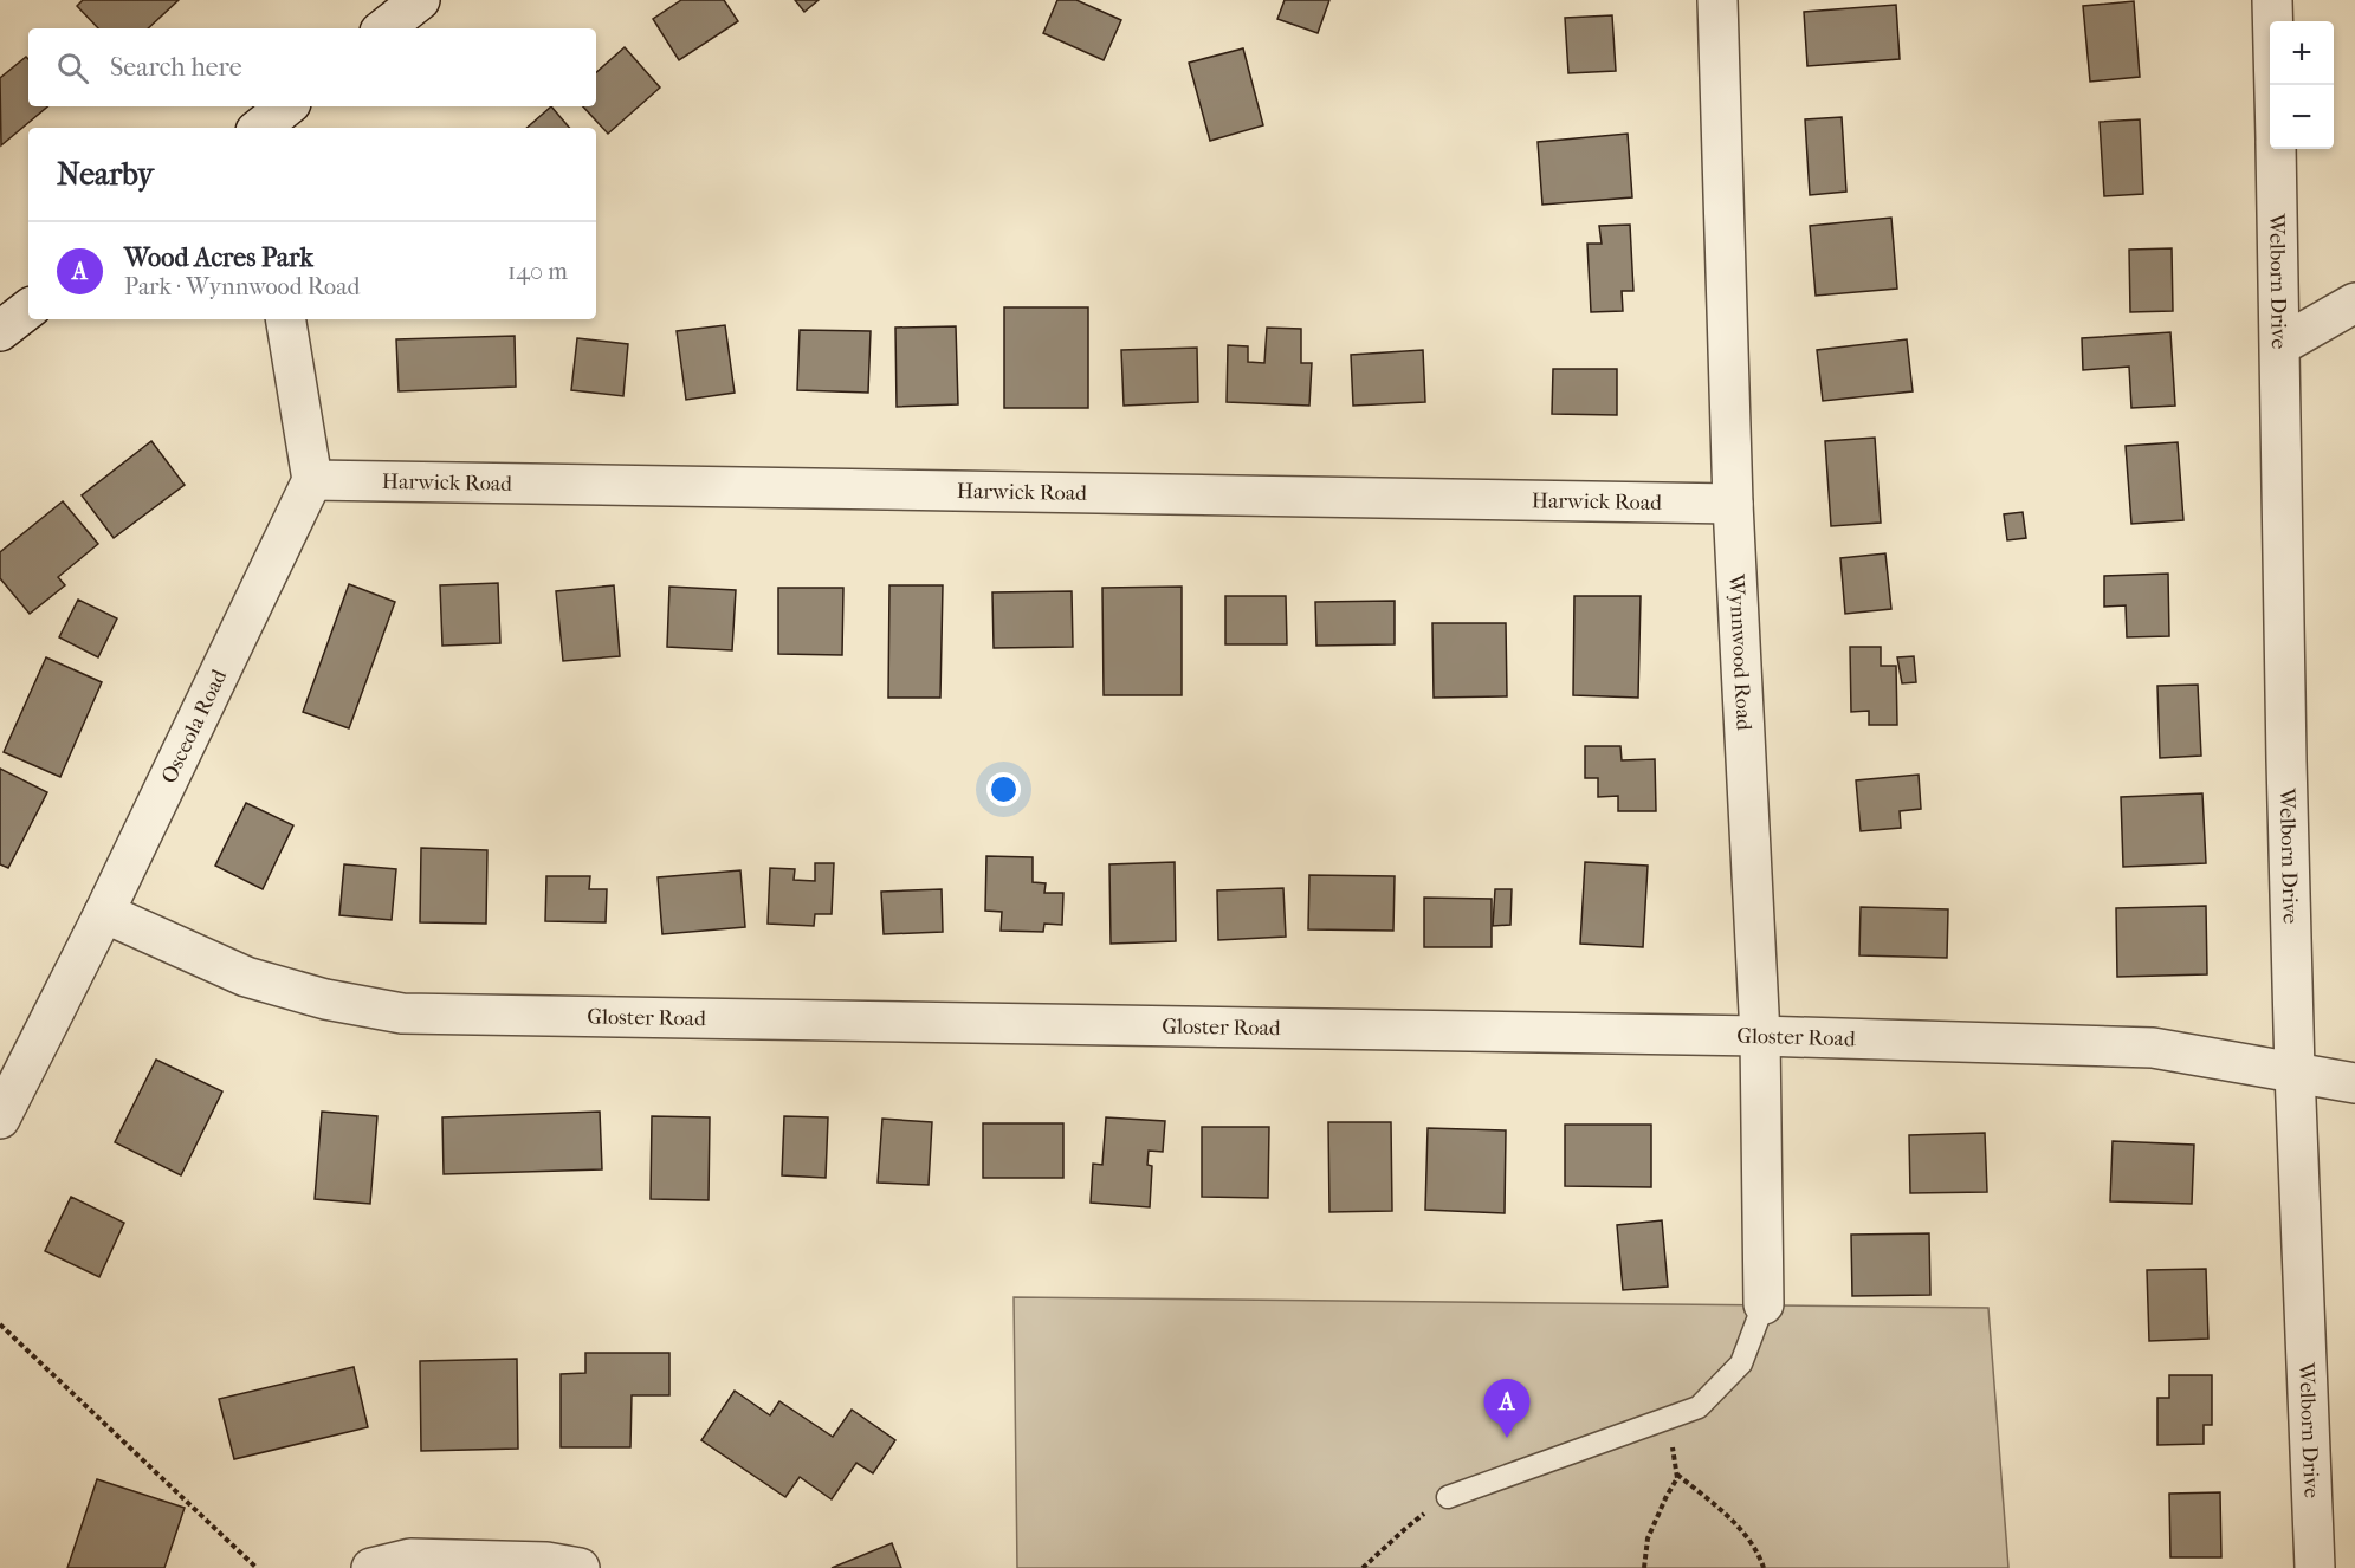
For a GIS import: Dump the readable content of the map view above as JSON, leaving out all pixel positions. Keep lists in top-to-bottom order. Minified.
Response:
{"streets":{"street":["Welborn Drive","Harwick Road","Wynnwood Road","Osceola Road","Gloster Road"]},"crossings":[["Welborn Drive","Gloster Road"],["Harwick Road","Wynnwood Road"],["Harwick Road","Osceola Road"],["Wynnwood Road","Gloster Road"],["Osceola Road","Gloster Road"]],"page":{"map_buttons":["+","−"],"search":"Search here","heading":"Nearby","list":[{"mark":"A","name":"Wood Acres Park","note":"Park · Wynnwood Road","value":"140 m"}],"pins":"A"}}
